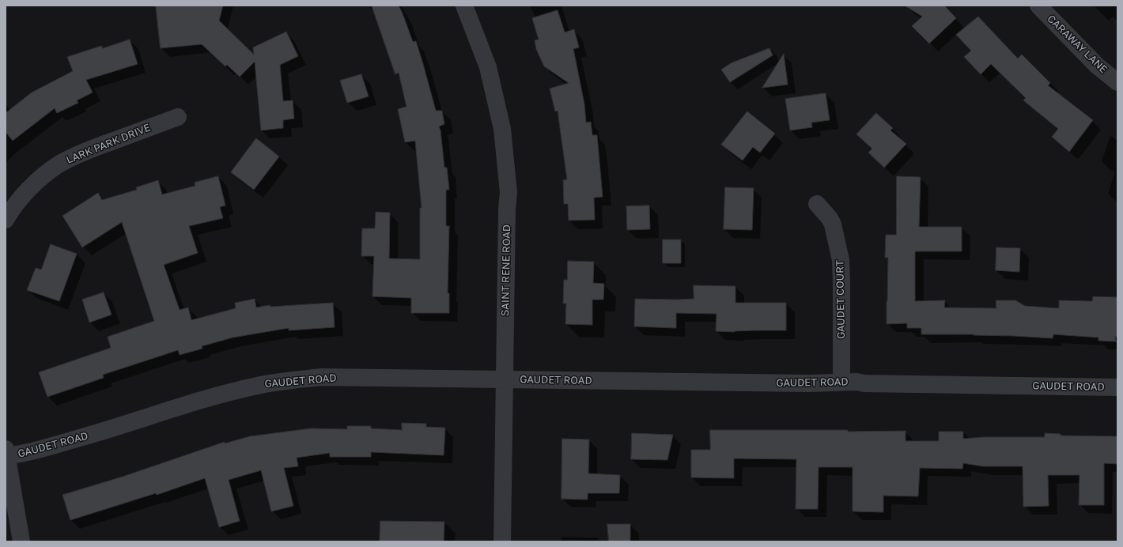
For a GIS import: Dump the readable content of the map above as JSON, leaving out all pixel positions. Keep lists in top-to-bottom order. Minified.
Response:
{"streets":{"street":["CARAWAY LANE","LARK PARK DRIVE","SAINT RENE ROAD","GAUDET COURT","GAUDET ROAD"]},"crossings":[["SAINT RENE ROAD","GAUDET ROAD"],["GAUDET COURT","GAUDET ROAD"]]}
